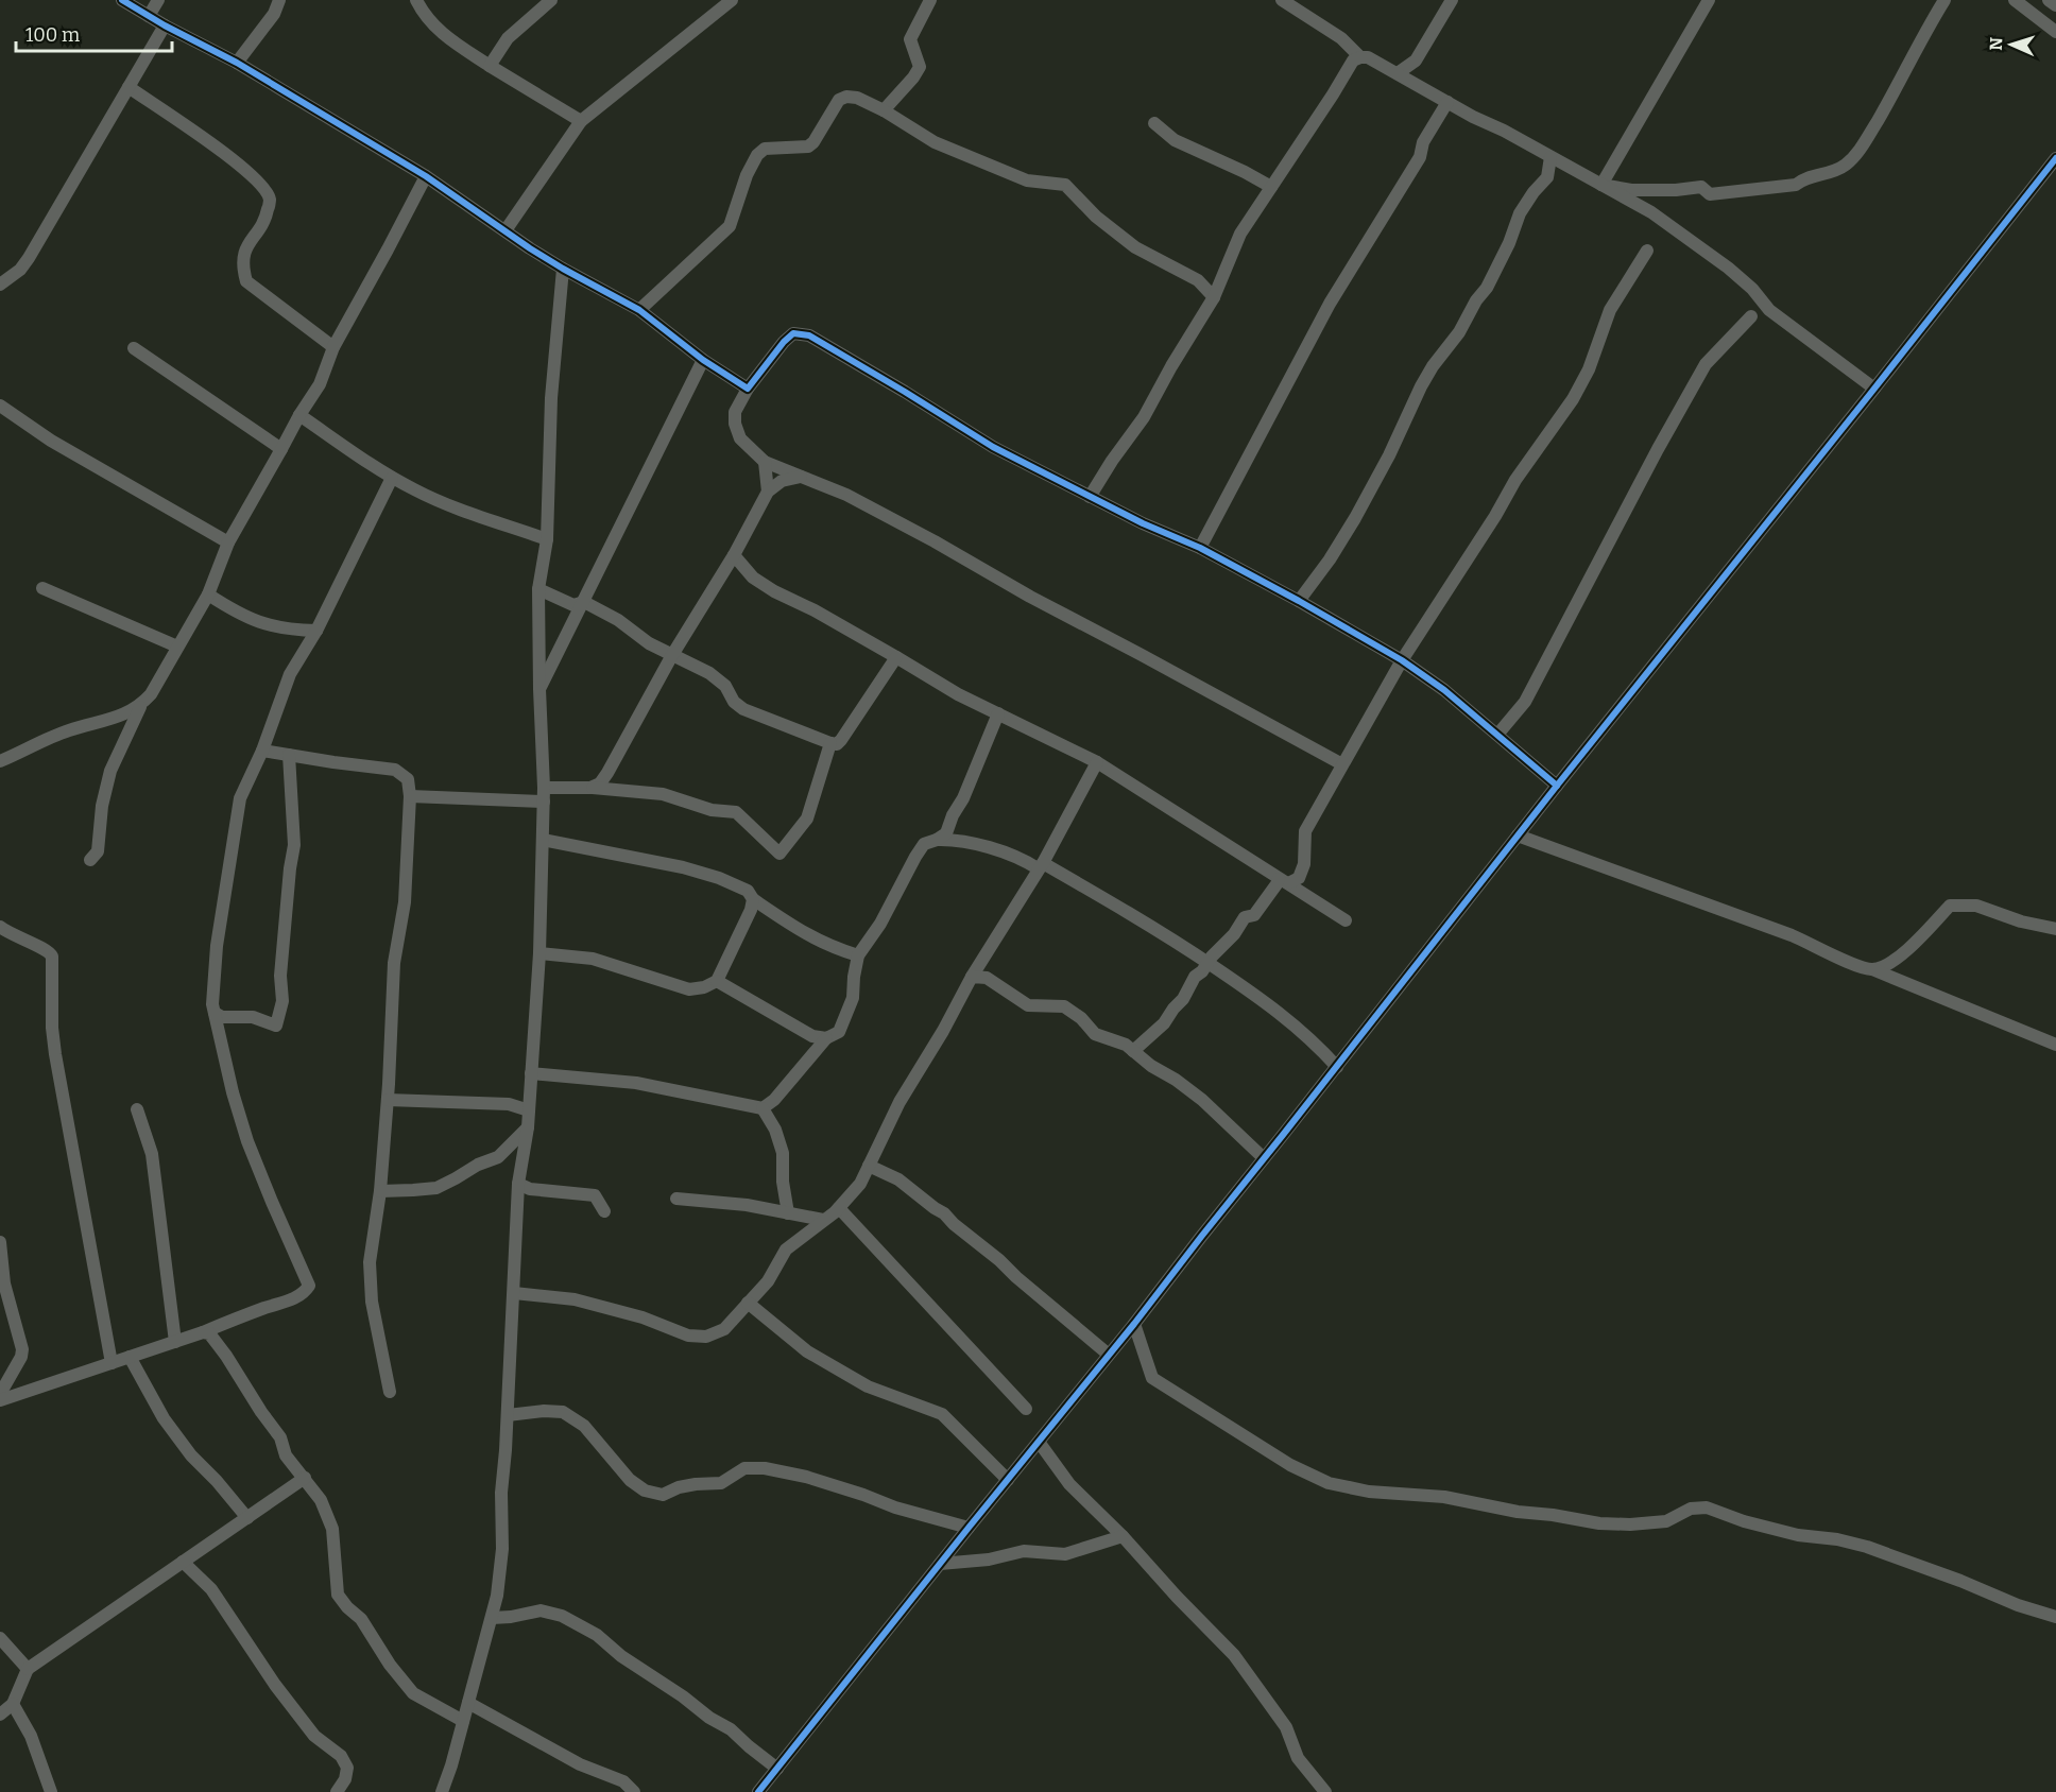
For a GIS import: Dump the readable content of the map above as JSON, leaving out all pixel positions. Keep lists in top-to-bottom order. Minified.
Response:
{"scale_bar":"100 m","north":"left"}
